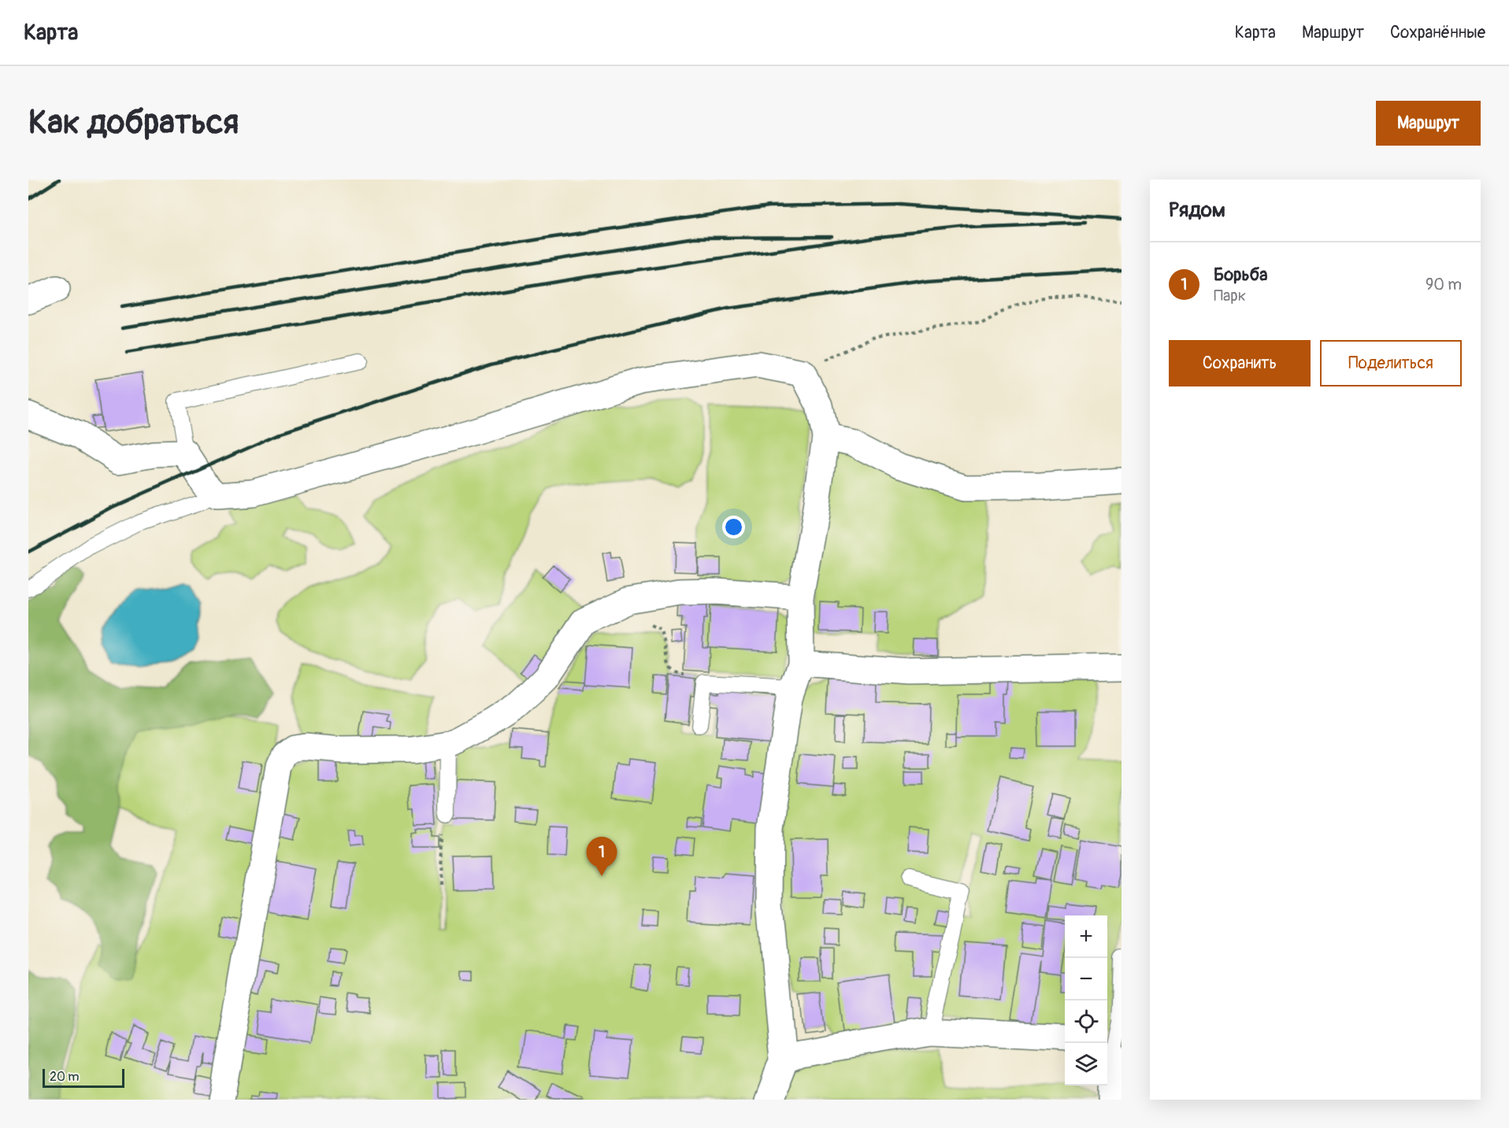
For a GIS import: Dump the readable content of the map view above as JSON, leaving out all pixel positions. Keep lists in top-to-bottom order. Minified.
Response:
{"scale_bar":"20 m","page":{"header":"Карта","nav":["Карта","Маршрут","Сохранённые"],"buttons":["Маршрут",["Сохранить","Поделиться"]],"title":"Как добраться","heading":"Рядом","list":[{"mark":"1","name":"Борьба","note":"Парк","value":"90 m"}],"pins":"1","map_buttons":["+","−"],"scale":"20 m"}}
